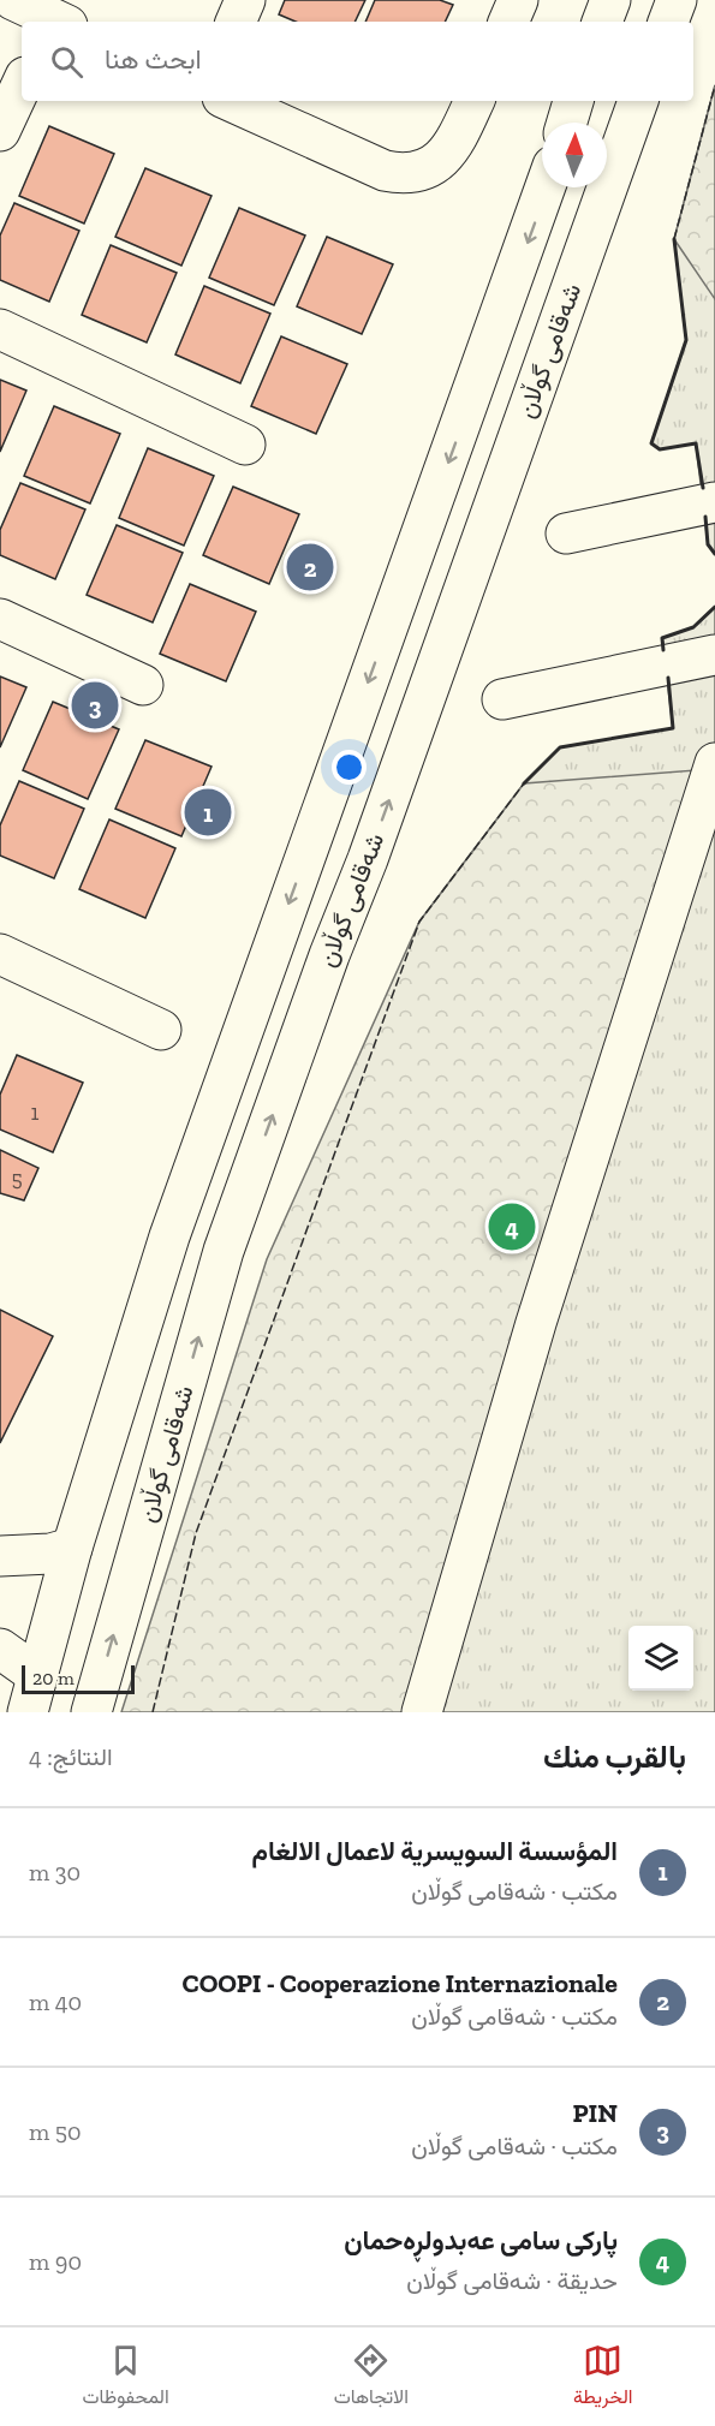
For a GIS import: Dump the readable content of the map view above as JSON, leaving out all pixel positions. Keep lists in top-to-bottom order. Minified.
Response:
{"streets":{"main road":["شەقامی گوڵان"]},"house_numbers":["1","5"],"scale_bar":"20 m","north":"top","page":{"search":"ابحث هنا","pins":["2","3","1","4"],"scale":"20 m","heading":["بالقرب منك","النتائج: 4"],"list":[{"mark":"1","name":"المؤسسة السويسرية لاعمال الالغام","note":"مكتب · شەقامی گوڵان","value":"30 m"},{"mark":"2","name":"COOPI - Cooperazione Internazionale","note":"مكتب · شەقامی گوڵان","value":"40 m"},{"mark":"3","name":"PIN","note":"مكتب · شەقامی گوڵان","value":"50 m"},{"mark":"4","name":"پارکی سامی عەبدولڕەحمان","note":"حديقة · شەقامی گوڵان","value":"90 m"}],"nav":["الخريطة","الاتجاهات","المحفوظات"]}}
